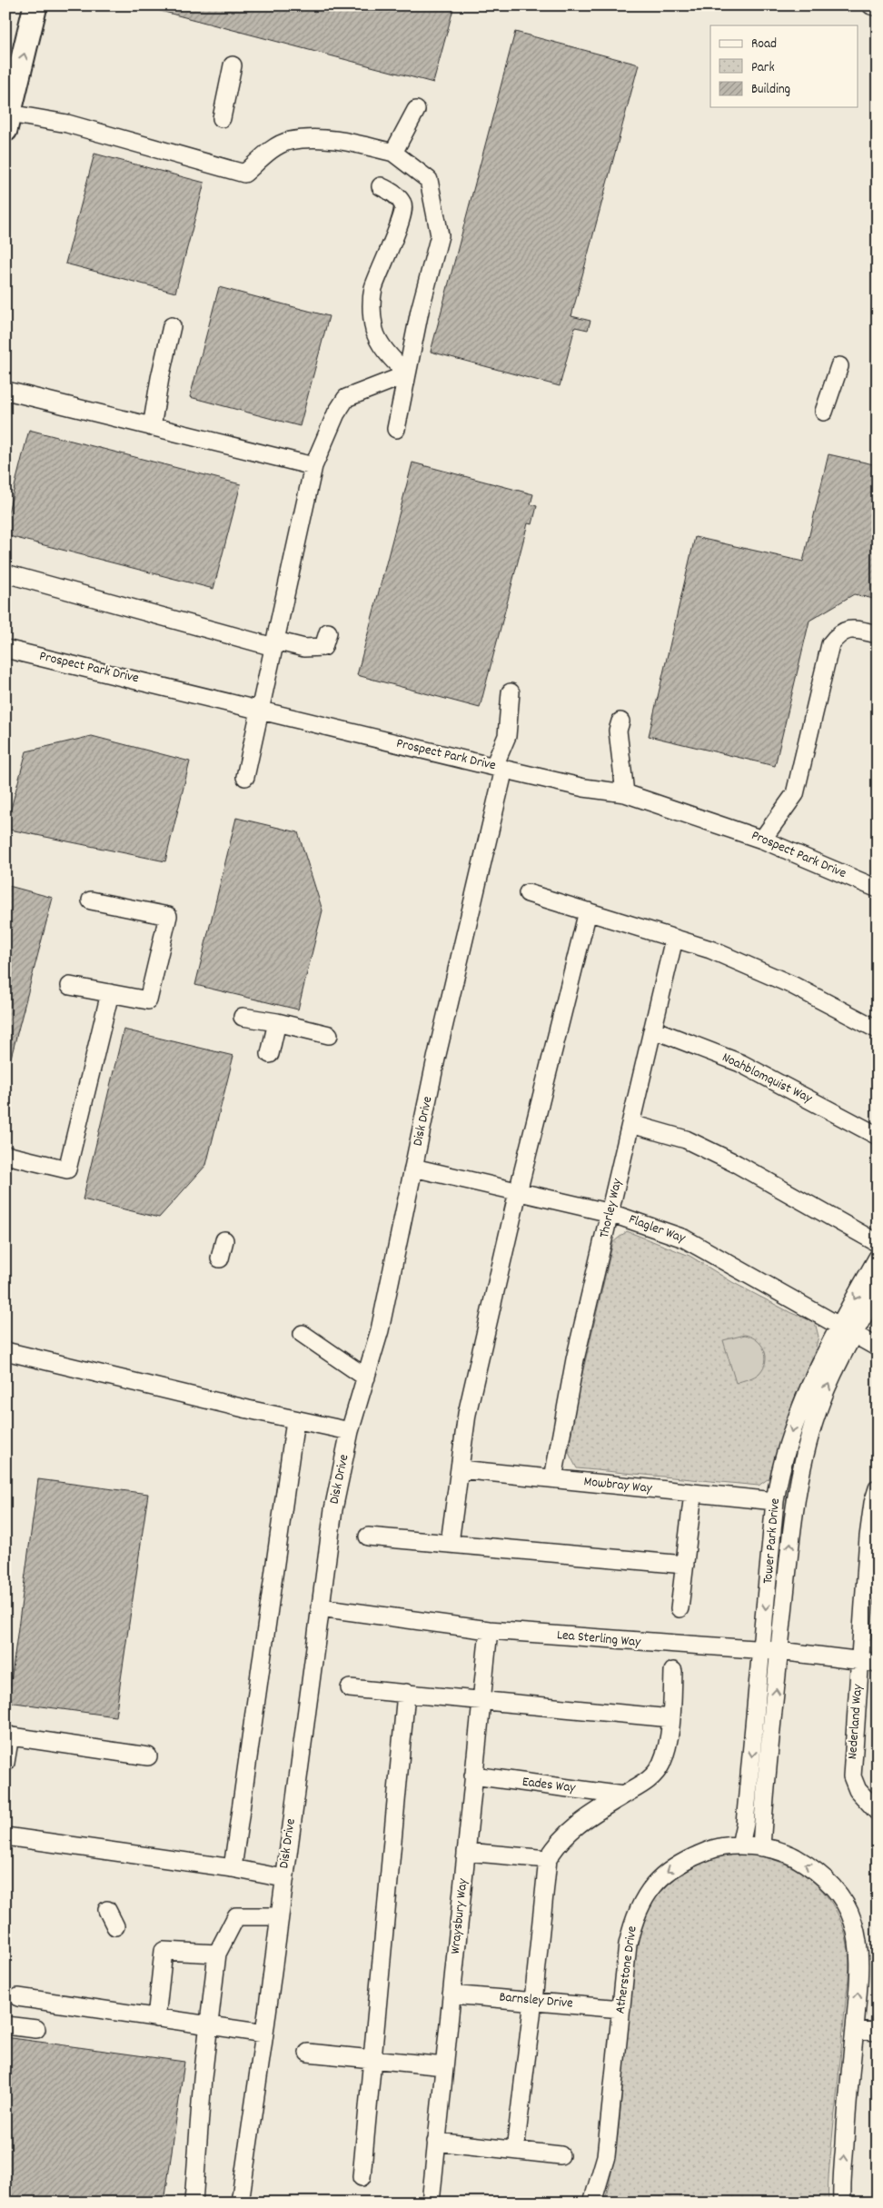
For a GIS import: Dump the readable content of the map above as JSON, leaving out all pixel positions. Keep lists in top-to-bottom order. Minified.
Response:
{"streets":{"street":["Prospect Park Drive","Noahblomquist Way","Disk Drive","Thorley Way","Flagler Way","Mowbray Way","Tower Park Drive","Lea Sterling Way","Nederland Way","Eades Way","Wraysbury Way","Atherstone Drive","Barnsley Drive"]},"crossings":[["Prospect Park Drive","Disk Drive"],["Noahblomquist Way","Thorley Way"],["Disk Drive","Flagler Way"],["Disk Drive","Lea Sterling Way"],["Thorley Way","Flagler Way"],["Thorley Way","Mowbray Way"],["Flagler Way","Tower Park Drive"],["Mowbray Way","Tower Park Drive"],["Tower Park Drive","Lea Sterling Way"],["Tower Park Drive","Atherstone Drive"],["Lea Sterling Way","Nederland Way"],["Lea Sterling Way","Wraysbury Way"],["Eades Way","Wraysbury Way"],["Wraysbury Way","Barnsley Drive"],["Atherstone Drive","Barnsley Drive"]],"legend":["Road","Park","Building"]}
